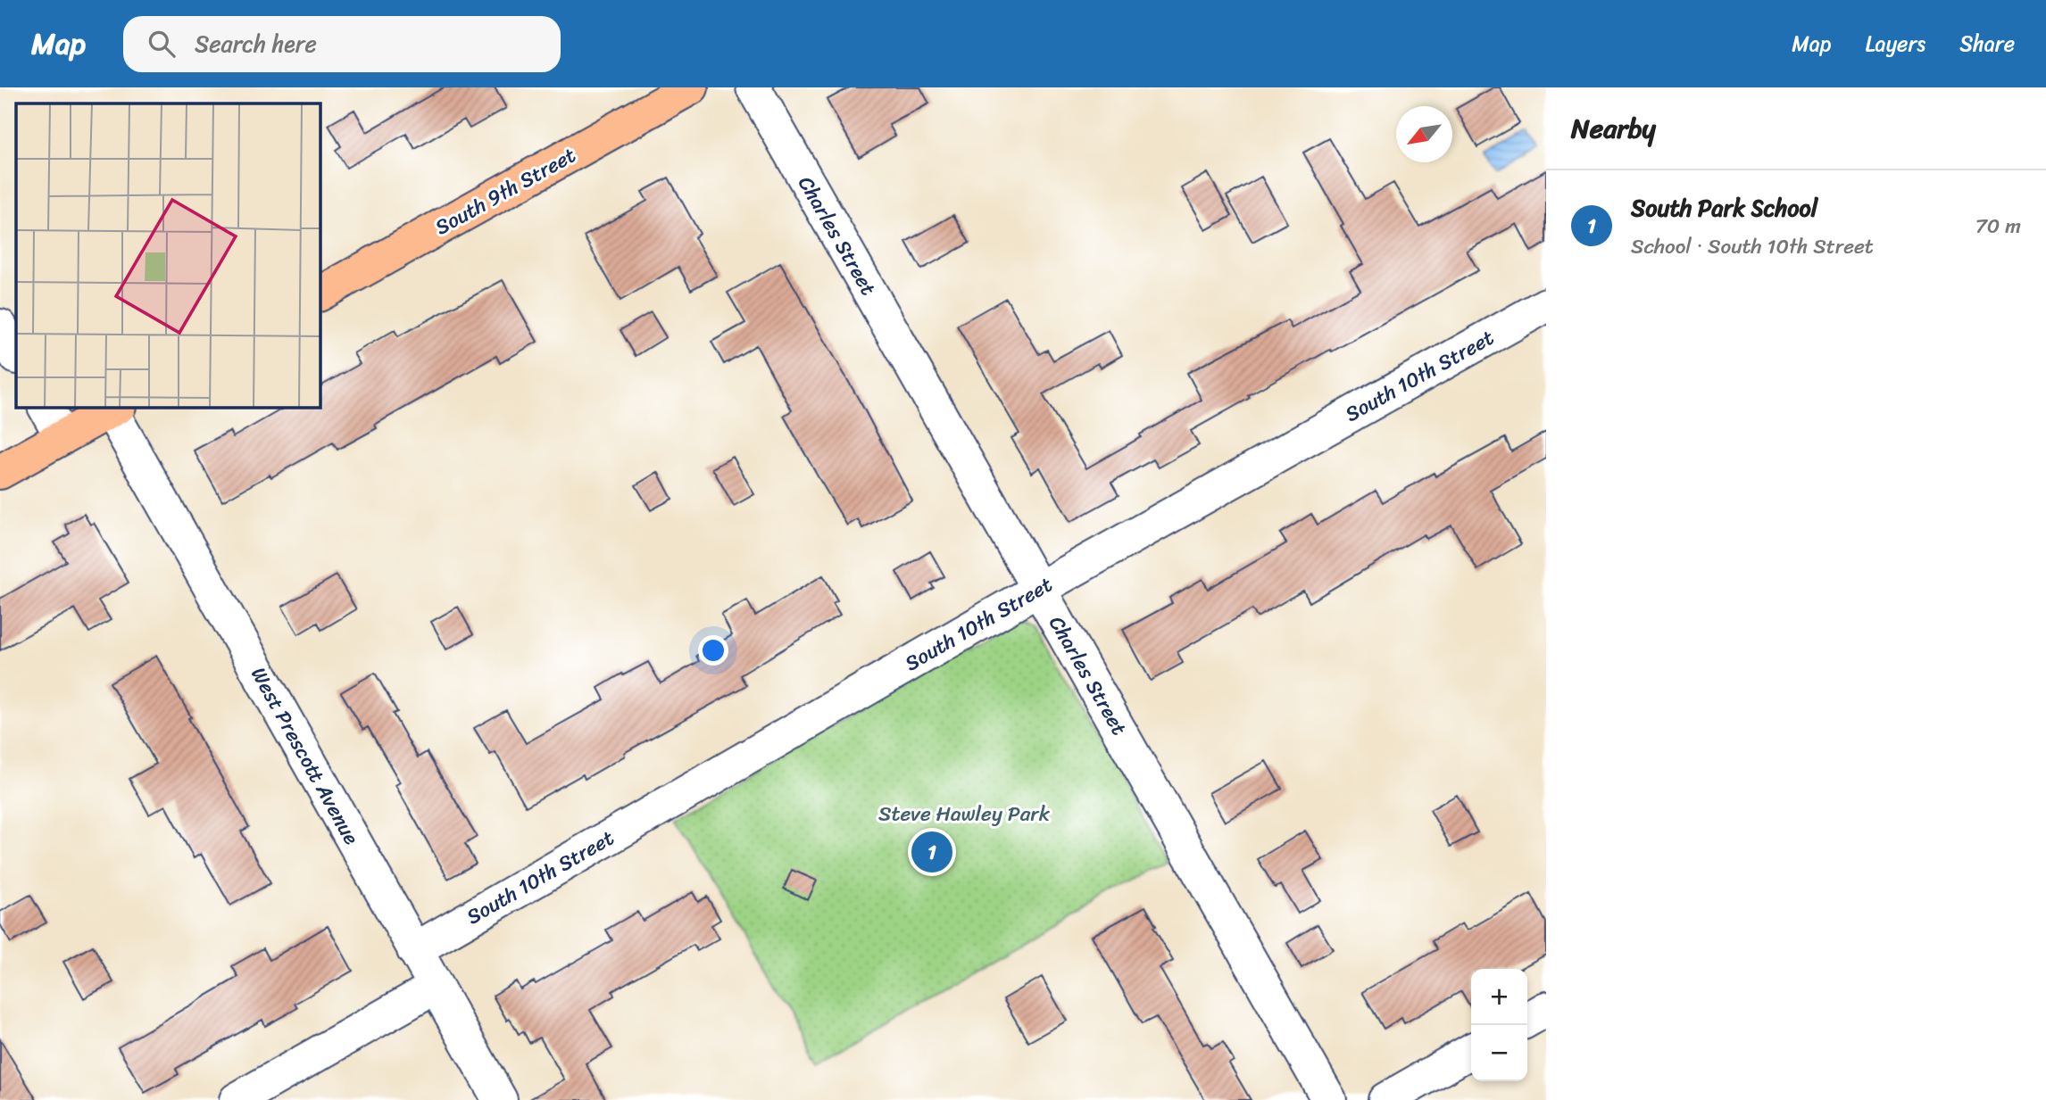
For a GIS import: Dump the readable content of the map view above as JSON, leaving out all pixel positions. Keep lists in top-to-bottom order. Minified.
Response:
{"streets":{"main road":["South 9th Street"],"street":["Charles Street","South 10th Street","West Prescott Avenue"]},"crossings":[["Charles Street","South 10th Street"],["South 10th Street","West Prescott Avenue"]],"parks":["Steve Hawley Park"],"north":"bottom left","page":{"header":"Map","search":"Search here","nav":["Map","Layers","Share"],"heading":"Nearby","list":[{"mark":"1","name":"South Park School","note":"School · South 10th Street","value":"70 m"}],"pins":"1","map_buttons":["+","−"]}}
